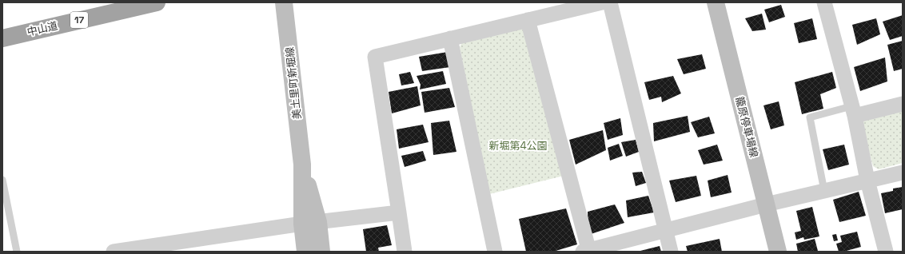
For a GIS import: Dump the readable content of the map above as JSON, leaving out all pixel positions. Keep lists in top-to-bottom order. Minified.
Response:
{"streets":{"highway":["17","中山道"],"main road":["美土里町新堀線","籠原停車場線"]},"parks":["新堀第4公園"]}
